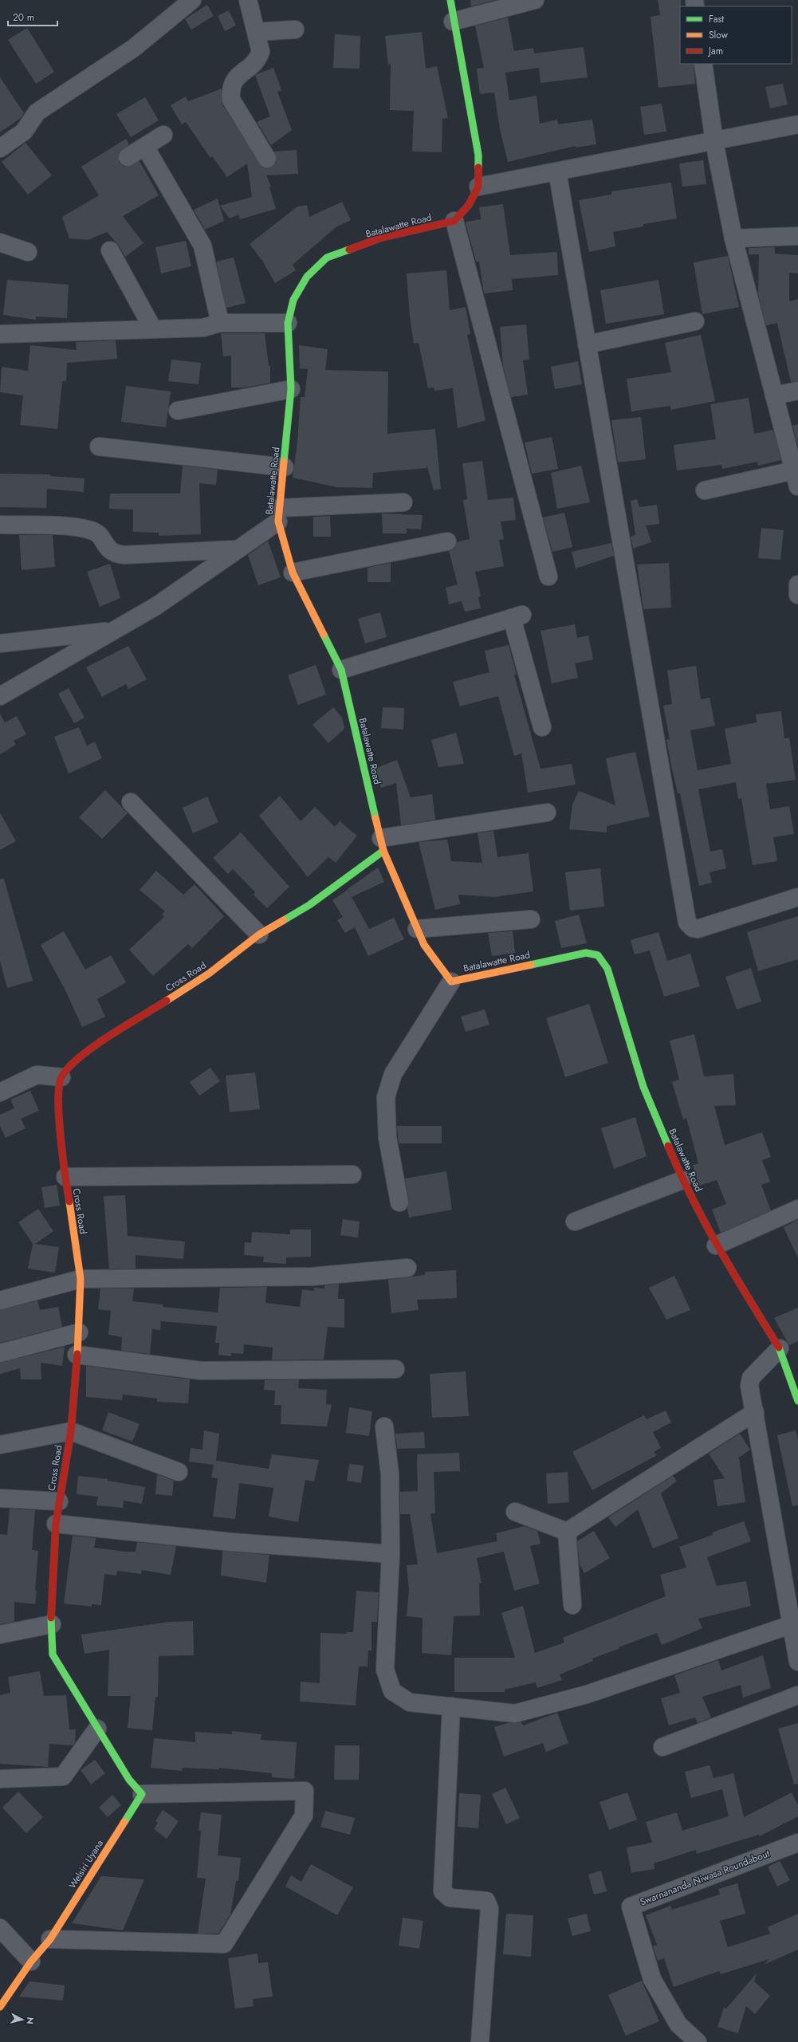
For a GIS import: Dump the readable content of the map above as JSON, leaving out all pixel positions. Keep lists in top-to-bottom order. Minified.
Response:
{"streets":{"street":["Batalawatte Road","Cross Road","Welsiri Uyana","Swarnananda Niwasa Roundabout"]},"crossings":[["Batalawatte Road","Cross Road"]],"legend":["Fast","Slow","Jam"],"scale_bar":"20 m","north":"right"}
